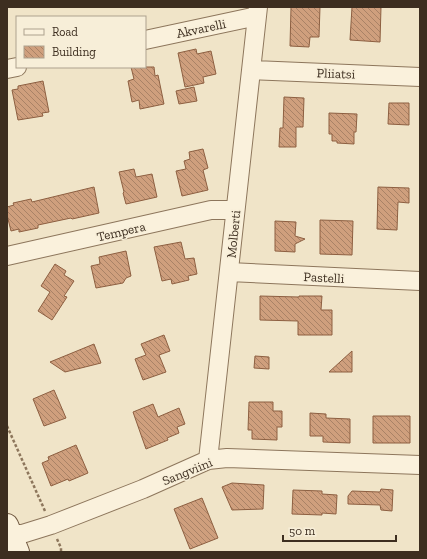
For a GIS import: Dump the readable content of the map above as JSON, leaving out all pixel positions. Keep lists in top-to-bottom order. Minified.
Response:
{"streets":{"street":["Akvarelli","Pliiatsi","Tempera","Molberti","Pastelli","Sangviini"]},"crossings":[["Akvarelli","Molberti"],["Pliiatsi","Molberti"],["Tempera","Molberti"],["Molberti","Pastelli"],["Molberti","Sangviini"]],"legend":["Road","Building"],"scale_bar":"50 m"}
